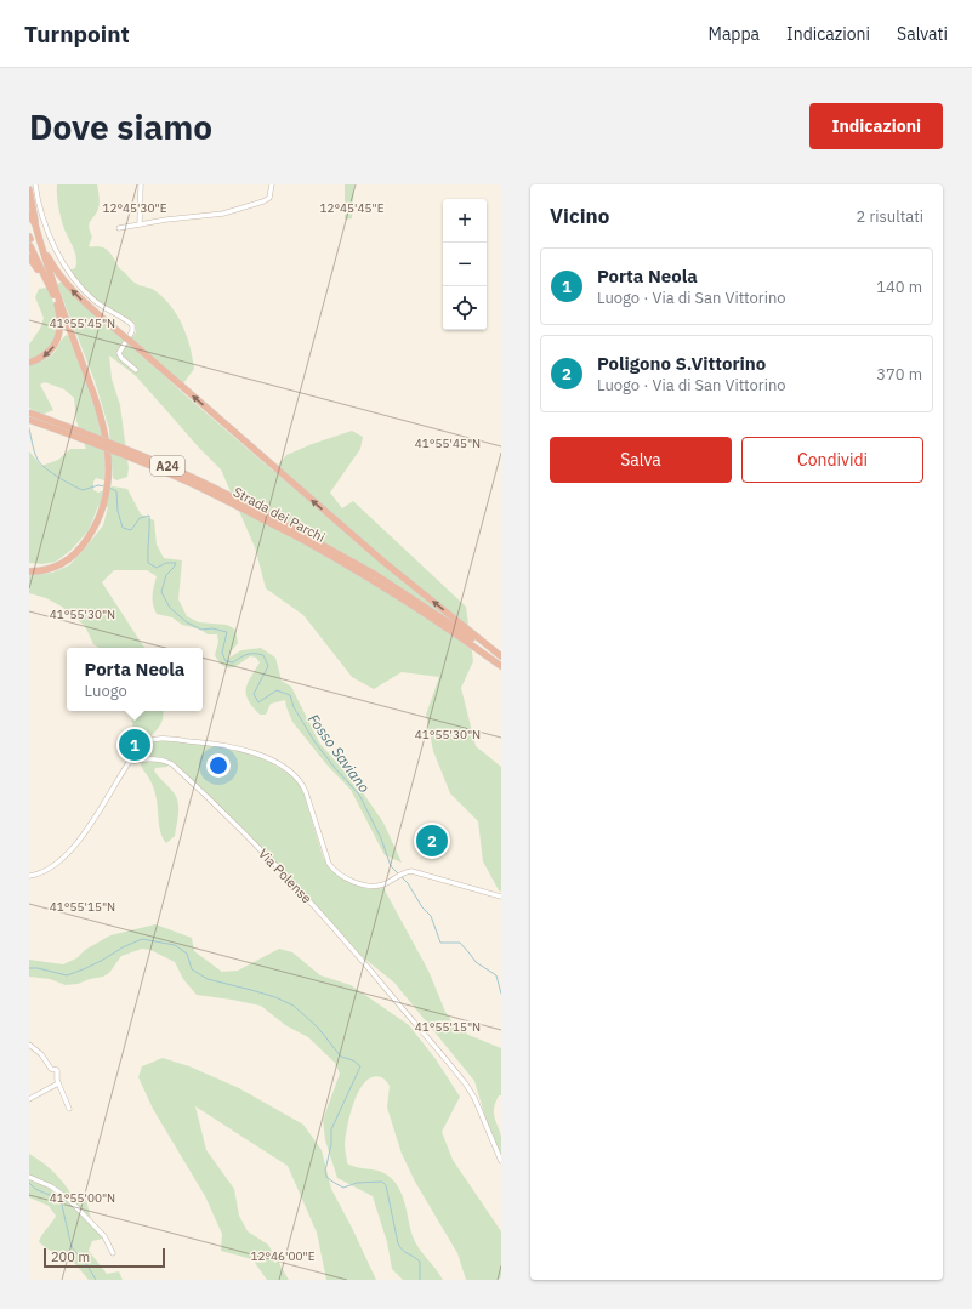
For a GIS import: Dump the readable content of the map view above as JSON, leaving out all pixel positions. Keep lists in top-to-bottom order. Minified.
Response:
{"streets":{"highway":["A24","Strada dei Parchi"],"street":["Via Polense"]},"water":["Fosso Saviano"],"scale_bar":"200 m","page":{"header":"Turnpoint","nav":["Mappa","Indicazioni","Salvati"],"buttons":["Indicazioni",["Salva","Condividi"]],"title":"Dove siamo","heading":["Vicino","2 risultati"],"map_buttons":["+","−"],"list":[{"mark":"1","name":"Porta Neola","note":"Luogo · Via di San Vittorino","value":"140 m"},{"mark":"2","name":"Poligono S.Vittorino","note":"Luogo · Via di San Vittorino","value":"370 m"}],"popup":["Porta Neola","Luogo"],"pins":["1","2"],"scale":"200 m"},"coordinates":["12°45'30\"E","12°45'45\"E","41°55'45\"N","41°55'30\"N","41°55'15\"N","41°55'00\"N","12°46'00\"E"]}
